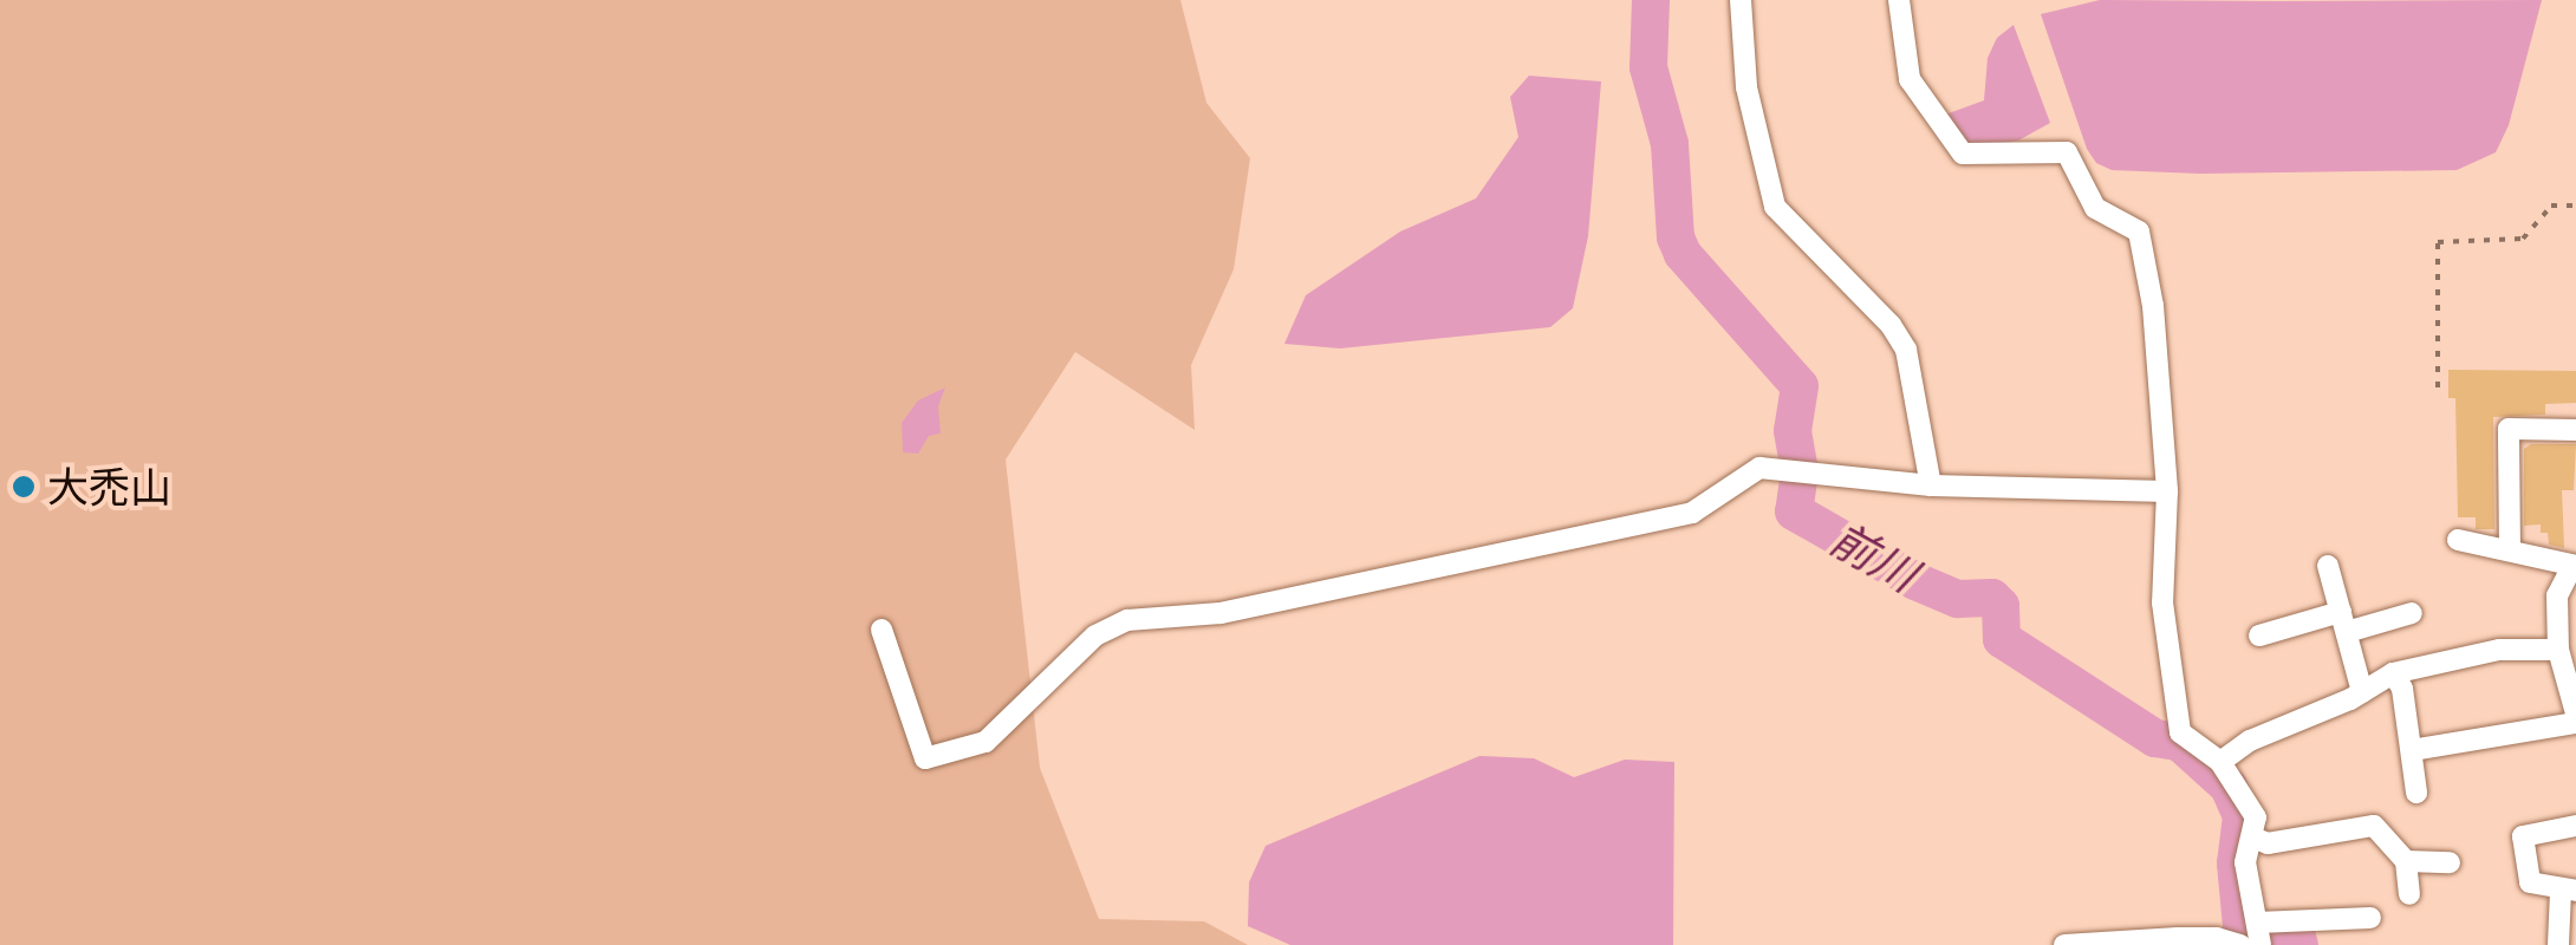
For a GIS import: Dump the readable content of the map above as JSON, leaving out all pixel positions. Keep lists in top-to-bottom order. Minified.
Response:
{"water":["前川"],"places":["大禿山"]}
